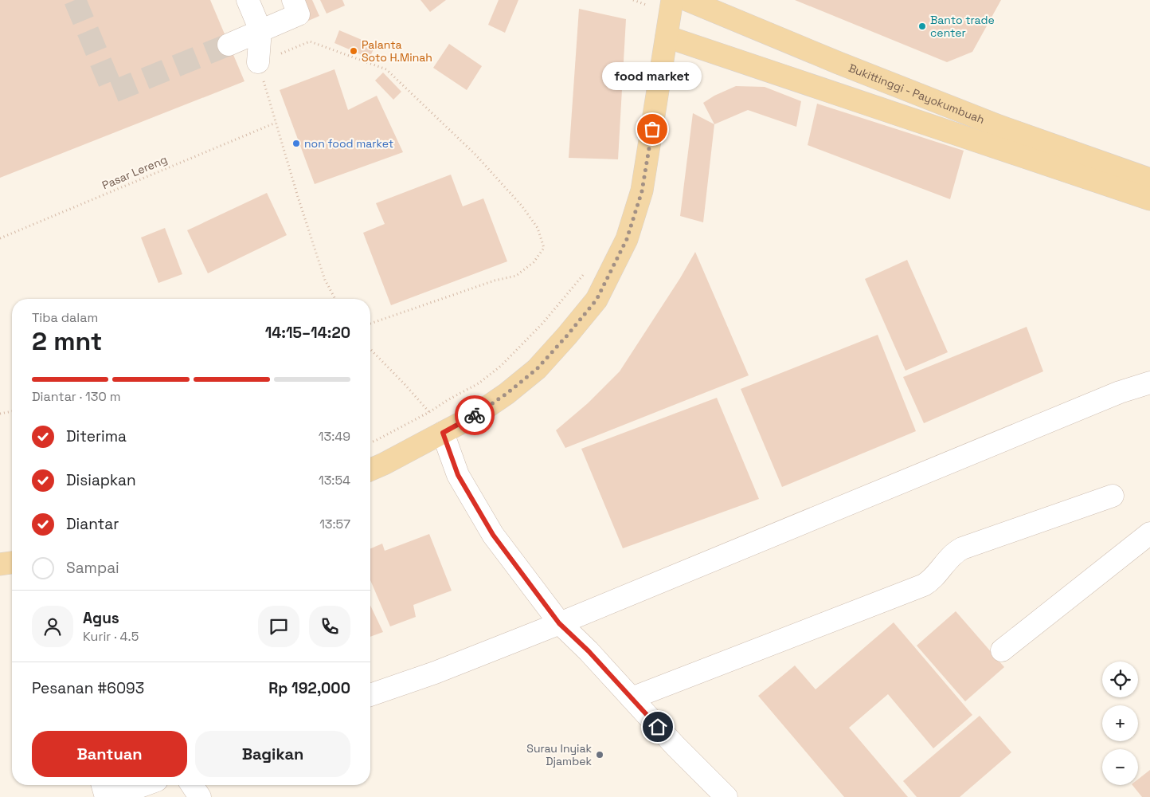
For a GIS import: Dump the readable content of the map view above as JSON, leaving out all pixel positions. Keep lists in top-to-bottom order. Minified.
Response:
{"streets":{"main road":["Bukittinggi - Payokumbuah"],"path":["Pasar Lereng"]},"places":["Banto trade center","Palanta Soto H.Minah","food market","non food market","Surau Inyiak Djambek"],"page":{"bubble":"food market","heading":["2 mnt","Tiba dalam","14:15–14:20"],"panel":["Agus","Kurir · 4.5","Pesanan #6093","Rp 192,000"],"bar":"Diantar · 130 m","list":[["Diterima","13:49"],["Disiapkan","13:54"],["Diantar","13:57"],"Sampai"],"map_buttons":["+","−"],"buttons":["Bantuan","Bagikan"]}}
